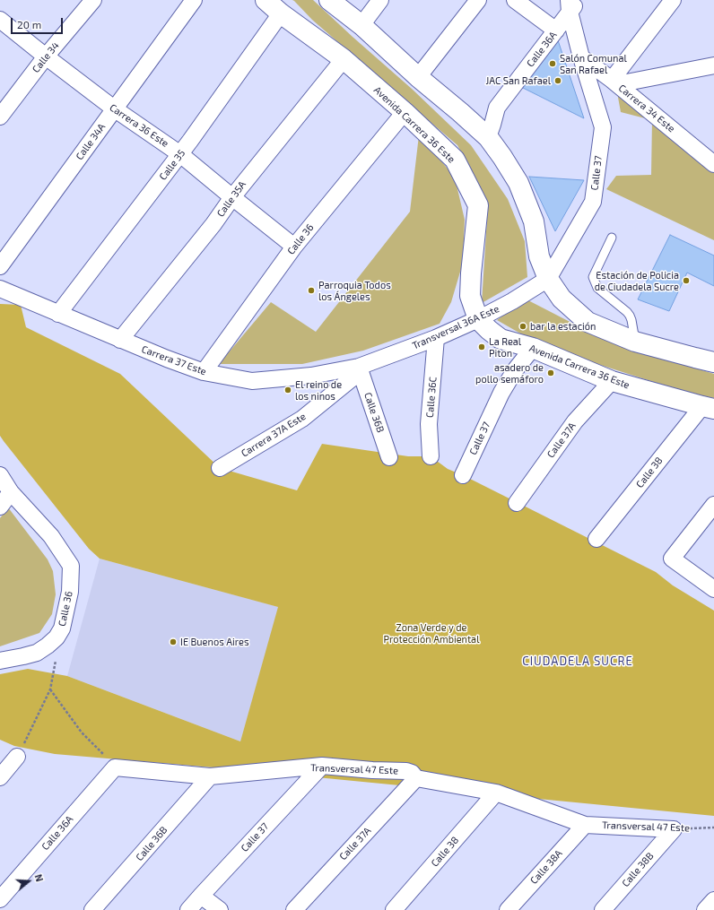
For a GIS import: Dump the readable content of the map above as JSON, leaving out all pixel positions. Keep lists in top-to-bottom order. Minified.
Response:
{"streets":{"street":["Calle 36A","Calle 34","Carrera 34 Este","Avenida Carrera 36 Este","Carrera 36 Este","Calle 34A","Calle 35","Calle 37","Calle 35A","Calle 36","Transversal 36A Este","Carrera 37 Este","Calle 36C","Calle 36B","Carrera 37A Este","Calle 37A","Calle 38","Transversal 47 Este","Calle 38A","Calle 38B"]},"crossings":[["Calle 36A","Transversal 47 Este"],["Calle 34","Carrera 36 Este"],["Carrera 34 Este","Calle 37"],["Avenida Carrera 36 Este","Calle 35"],["Avenida Carrera 36 Este","Calle 37"],["Avenida Carrera 36 Este","Calle 35A"],["Avenida Carrera 36 Este","Calle 36"],["Avenida Carrera 36 Este","Transversal 36A Este"],["Avenida Carrera 36 Este","Calle 37A"],["Avenida Carrera 36 Este","Calle 38"],["Carrera 36 Este","Calle 34A"],["Carrera 36 Este","Calle 35"],["Carrera 36 Este","Calle 35A"],["Carrera 36 Este","Calle 36"],["Calle 35","Carrera 37 Este"],["Calle 37","Transversal 36A Este"],["Calle 37","Transversal 47 Este"],["Calle 35A","Carrera 37 Este"],["Calle 36","Carrera 37 Este"],["Transversal 36A Este","Carrera 37 Este"],["Transversal 36A Este","Calle 36C"],["Transversal 36A Este","Calle 36B"],["Transversal 36A Este","Carrera 37A Este"],["Carrera 37 Este","Calle 36B"],["Carrera 37 Este","Carrera 37A Este"],["Calle 36B","Carrera 37A Este"],["Calle 36B","Transversal 47 Este"],["Calle 37A","Transversal 47 Este"],["Calle 38","Transversal 47 Este"],["Transversal 47 Este","Calle 38A"],["Transversal 47 Este","Calle 38B"]],"districts":["CIUDADELA SUCRE"],"parks":["Zona Verde y de Protección Ambiental"],"places":["Salón Comunal San Rafael","JAC San Rafael","Estación de Policia de Ciudadela Sucre","Parroquia Todos los Ángeles","bar la estación","La Real Piton","asadero de pollo semáforo","El reino de los ninos","IE Buenos Aires"],"scale_bar":"20 m","north":"right"}
